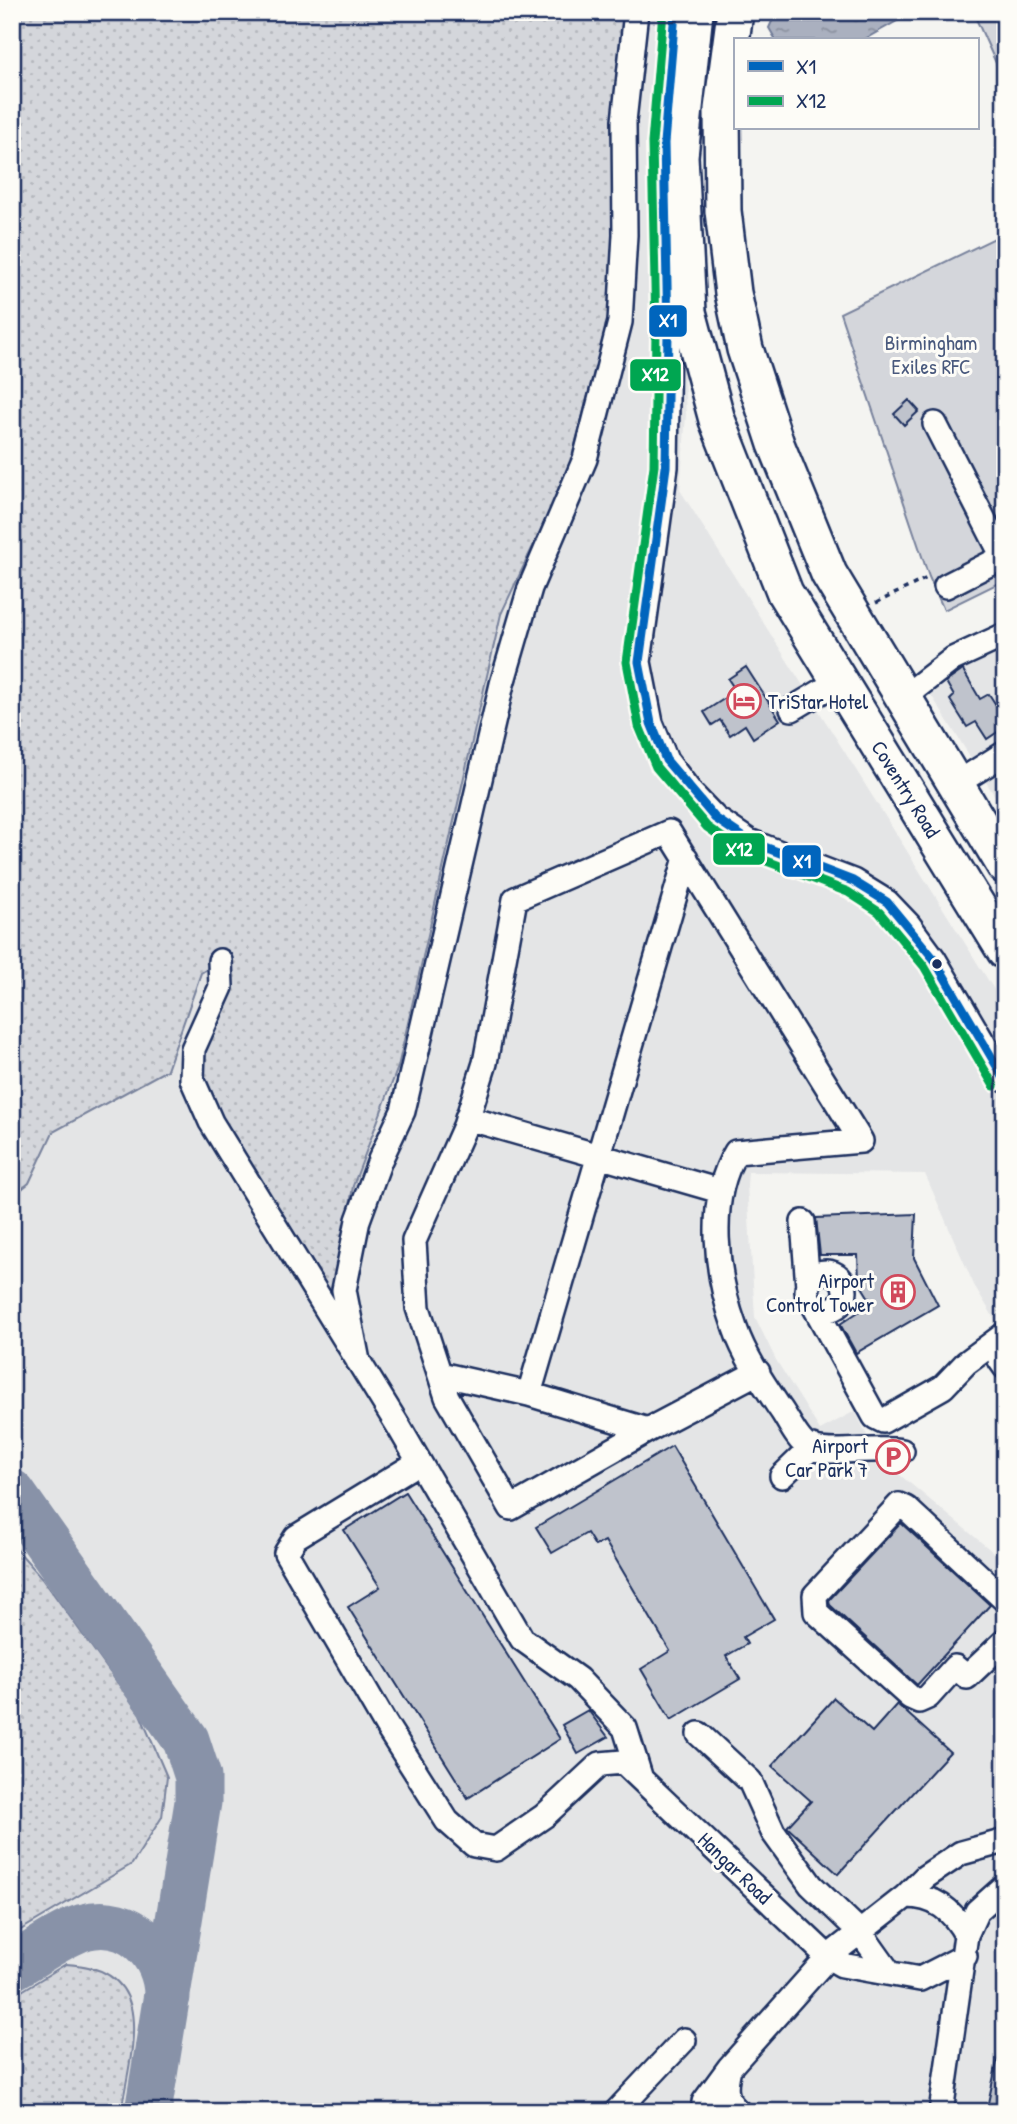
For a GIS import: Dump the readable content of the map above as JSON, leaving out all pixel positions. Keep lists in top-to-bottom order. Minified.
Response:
{"streets":{"highway":["Coventry Road"],"street":["Hangar Road"]},"parks":["Birmingham Exiles RFC"],"places":{"hotel":["TriStar Hotel"],"building":["Airport Control Tower"],"parking":["Airport Car Park 7"]},"lines":["transit line X1","transit line X12"],"legend":["X1","X12"]}
